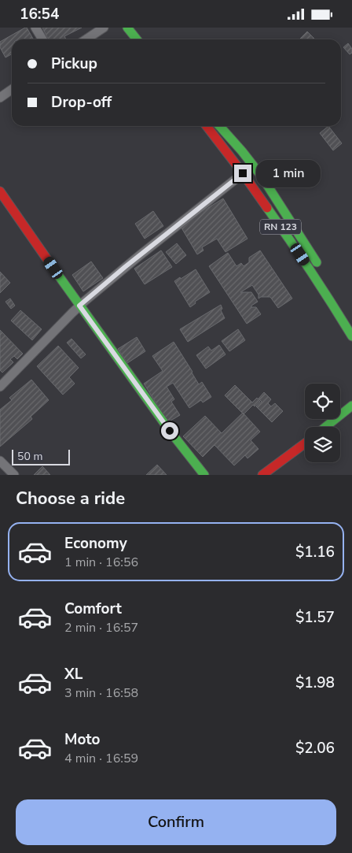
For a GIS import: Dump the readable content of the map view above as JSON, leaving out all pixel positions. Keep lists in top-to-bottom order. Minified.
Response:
{"streets":{"main road":["RN 123"]},"scale_bar":"50 m","page":{"status":"16:54","banner":["Pickup","Drop-off"],"bubble":"1 min","scale":"50 m","heading":"Choose a ride","list":[{"name":"Economy","note":"1 min · 16:56","value":"$1.16"},{"name":"Comfort","note":"2 min · 16:57","value":"$1.57"},{"name":"XL","note":"3 min · 16:58","value":"$1.98"},{"name":"Moto","note":"4 min · 16:59","value":"$2.06"}],"buttons":"Confirm"}}
